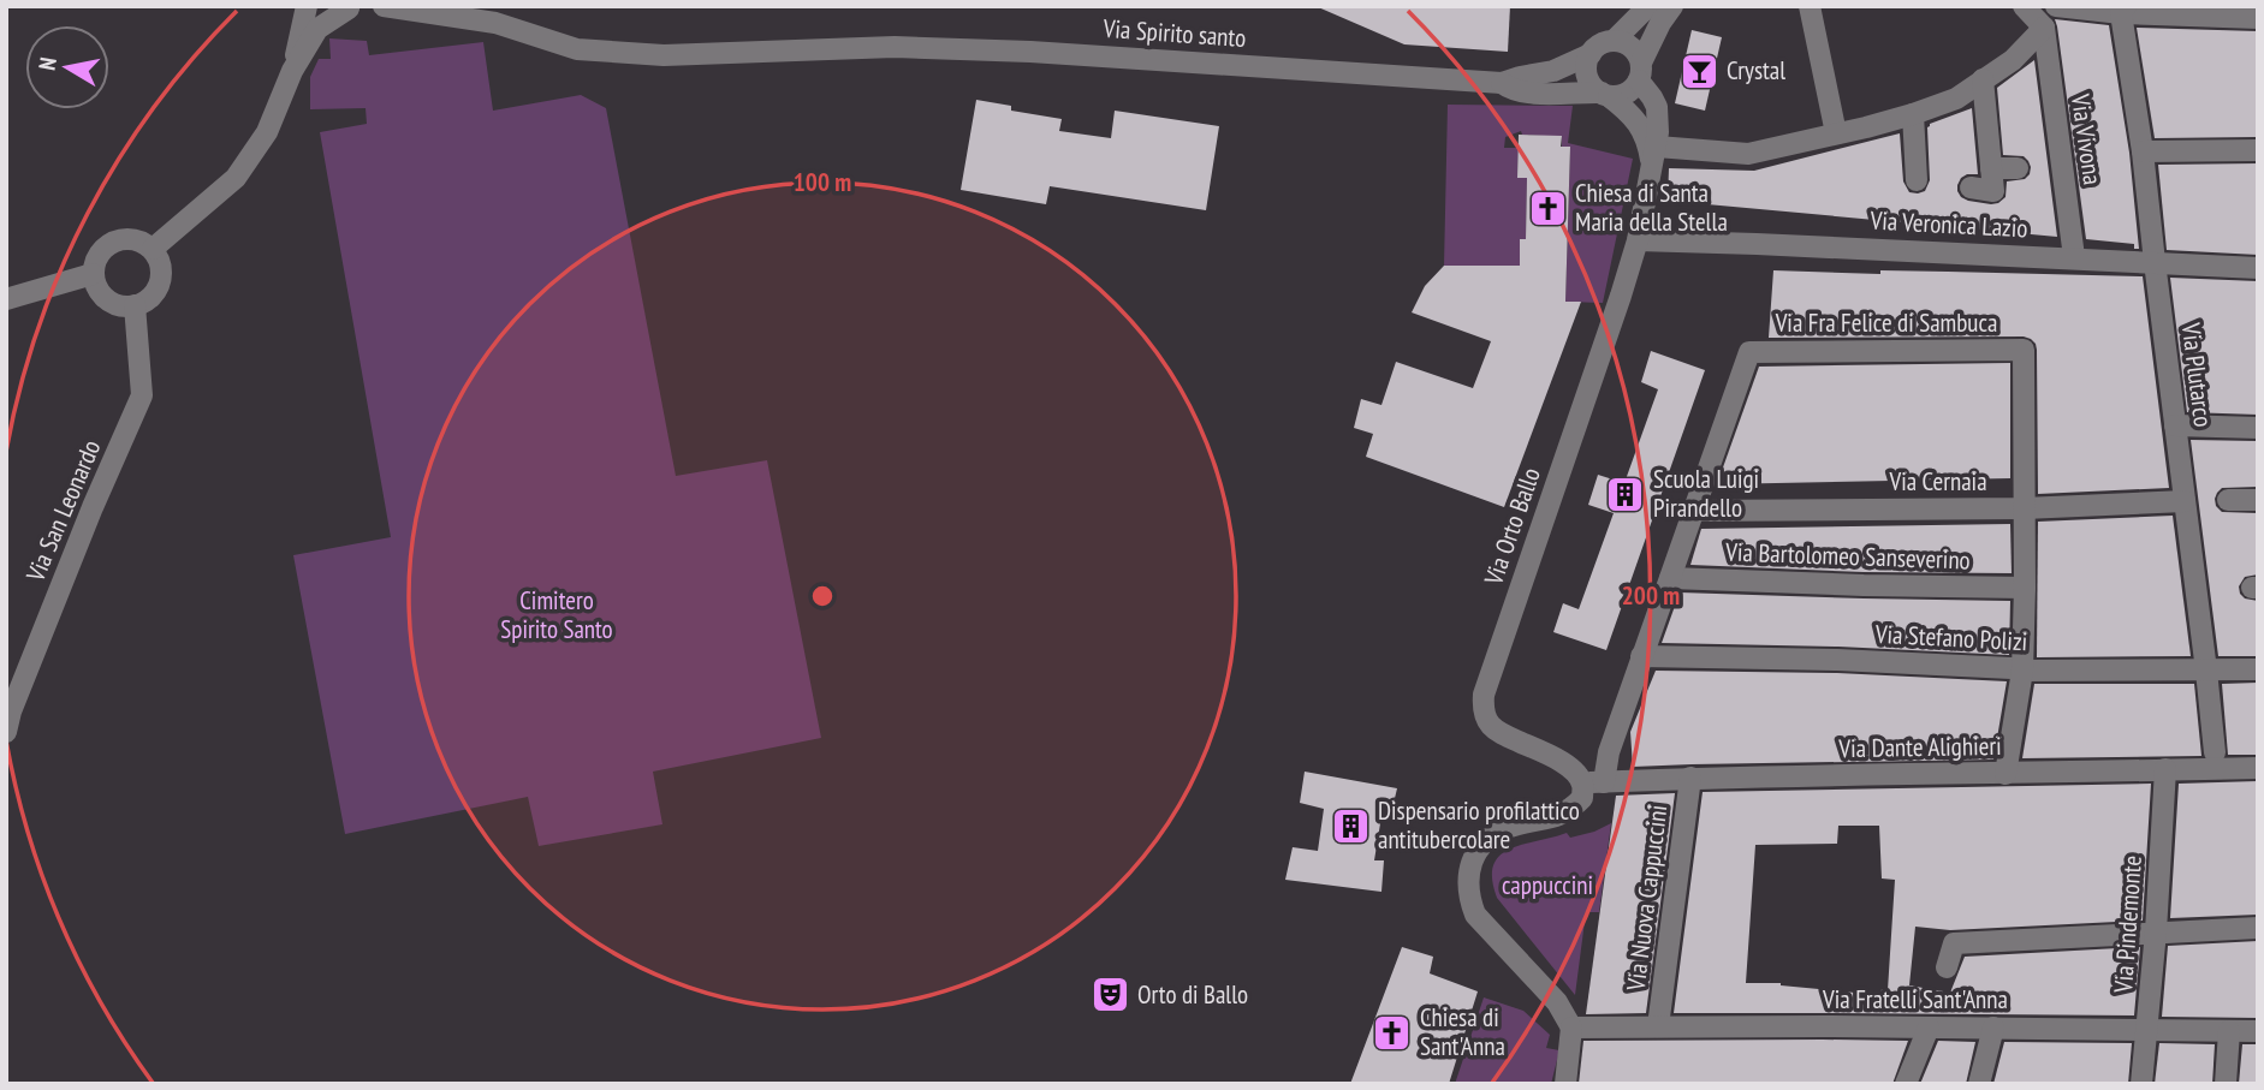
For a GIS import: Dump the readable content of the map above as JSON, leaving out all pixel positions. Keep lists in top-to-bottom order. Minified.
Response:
{"streets":{"street":["Via Spirito santo","Via Vivona","Via Veronica Lazio","Via Fra Felice di Sambuca","Via Plutarco","Via Cernaia","Via San Leonardo","Via Orto Ballo","Via Bartolomeo Sanseverino","Via Stefano Polizi","Via Dante Alighieri","Via Nuova Cappuccini","Via Pindemonte","Via Fratelli Sant'Anna"]},"crossings":[["Via Vivona","Via Veronica Lazio"],["Via Veronica Lazio","Via Plutarco"],["Via Veronica Lazio","Via Orto Ballo"],["Via Fra Felice di Sambuca","Via Cernaia"],["Via Fra Felice di Sambuca","Via Orto Ballo"],["Via Fra Felice di Sambuca","Via Bartolomeo Sanseverino"],["Via Fra Felice di Sambuca","Via Stefano Polizi"],["Via Fra Felice di Sambuca","Via Dante Alighieri"],["Via Plutarco","Via Cernaia"],["Via Plutarco","Via Stefano Polizi"],["Via Orto Ballo","Via Dante Alighieri"],["Via Dante Alighieri","Via Nuova Cappuccini"],["Via Dante Alighieri","Via Pindemonte"],["Via Nuova Cappuccini","Via Fratelli Sant'Anna"],["Via Pindemonte","Via Fratelli Sant'Anna"]],"parks":["Cimitero Spirito Santo","cappuccini"],"places":{"bar":["Crystal"],"church":["Chiesa di Santa Maria della Stella","Chiesa di Sant'Anna"],"building":["Scuola Luigi Pirandello","Dispensario profilattico antitubercolare"],"theatre":["Orto di Ballo"]},"north":"left","rings":["100 m","200 m"]}
